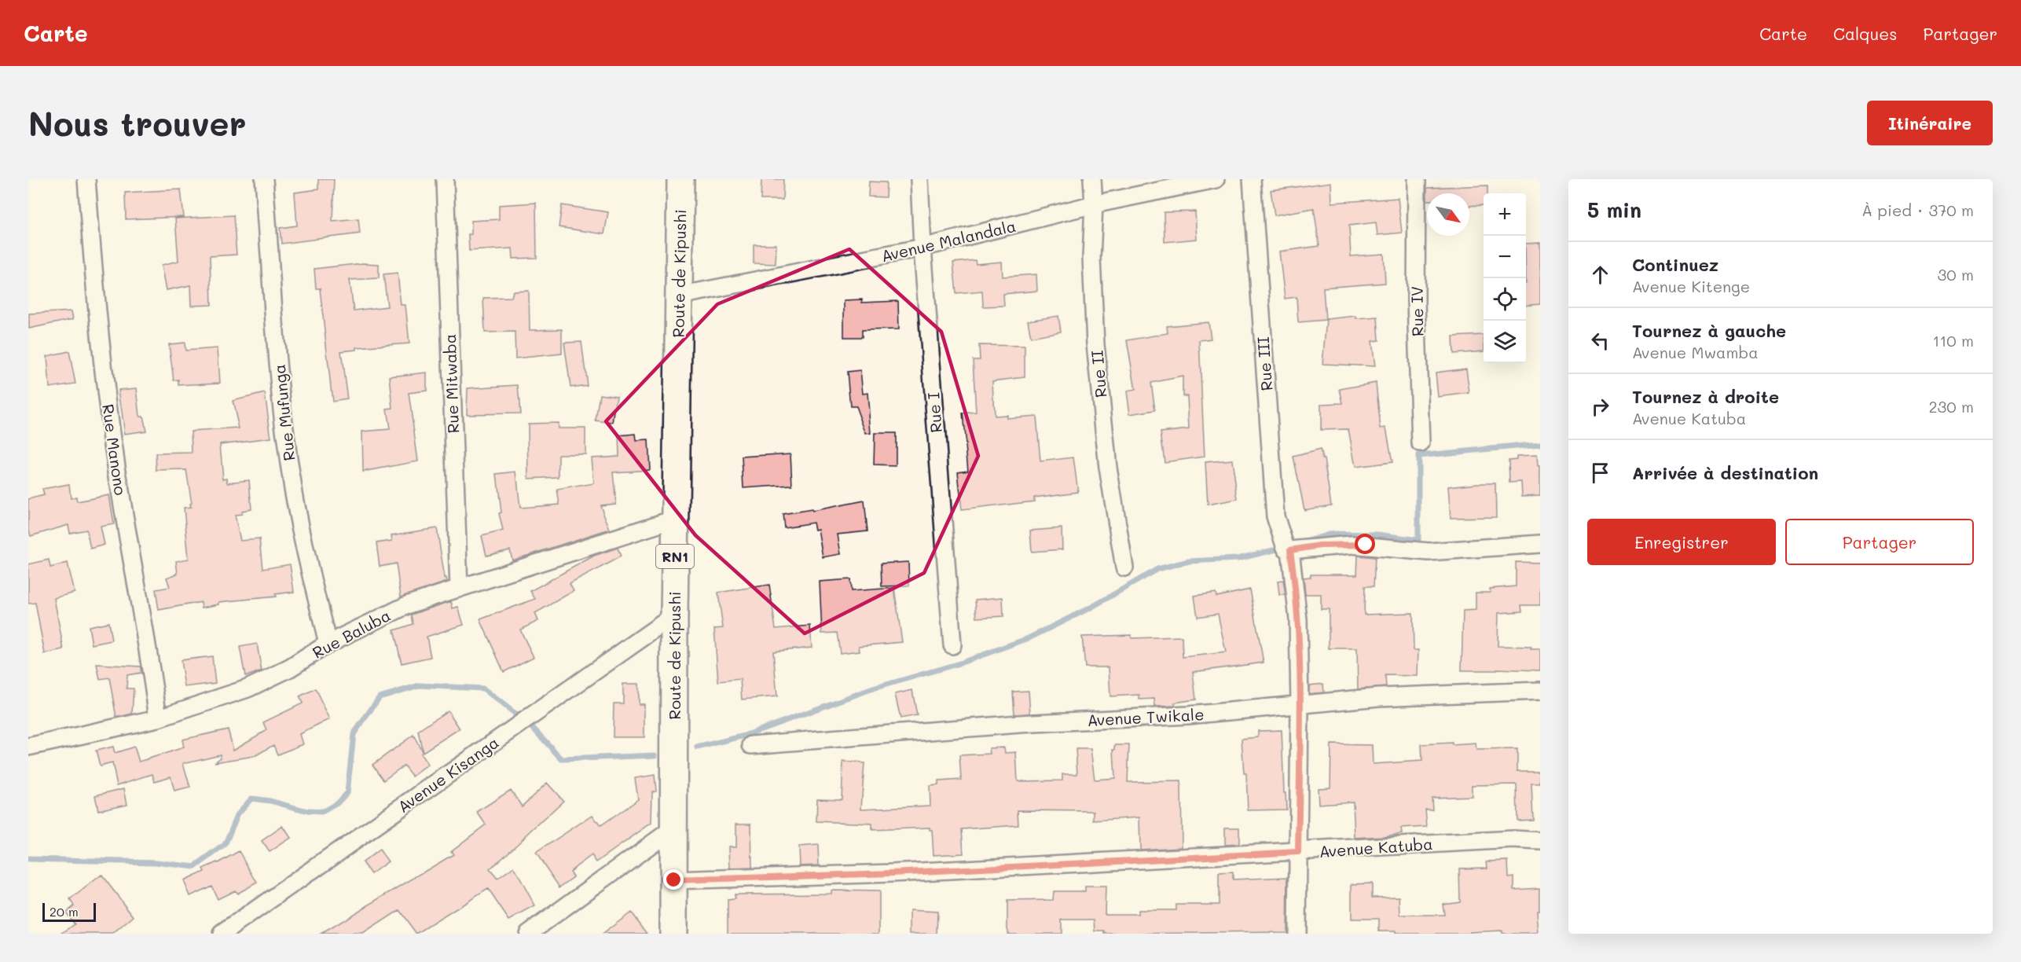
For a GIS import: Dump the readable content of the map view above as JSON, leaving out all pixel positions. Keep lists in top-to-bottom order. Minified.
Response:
{"streets":{"highway":["Route de Kipushi","RN1"],"street":["Avenue Malandala","Rue IV","Rue III","Rue II","Rue Mitwaba","Rue Mufunga","Rue I","Rue Manono","Rue Baluba","Avenue Twikale","Avenue Kisanga","Avenue Katuba"]},"crossings":[["Avenue Malandala","Route de Kipushi"],["Avenue Malandala","Rue II"],["Avenue Malandala","Rue I"],["Route de Kipushi","Rue Baluba"],["Route de Kipushi","Avenue Kisanga"],["Route de Kipushi","Avenue Katuba"],["Rue III","Avenue Twikale"],["Rue III","Avenue Katuba"],["Rue Mitwaba","Rue Baluba"],["Rue Mufunga","Rue Baluba"],["Rue Manono","Rue Baluba"]],"scale_bar":"20 m","north":"bottom right","page":{"header":"Carte","nav":["Carte","Calques","Partager"],"buttons":["Itinéraire",["Enregistrer","Partager"]],"title":"Nous trouver","heading":["5 min","À pied · 370 m"],"map_buttons":["+","−"],"list":[["Continuez","Avenue Kitenge","30 m"],["Tournez à gauche","Avenue Mwamba","110 m"],["Tournez à droite","Avenue Katuba","230 m"],"Arrivée à destination"],"scale":"20 m"}}
